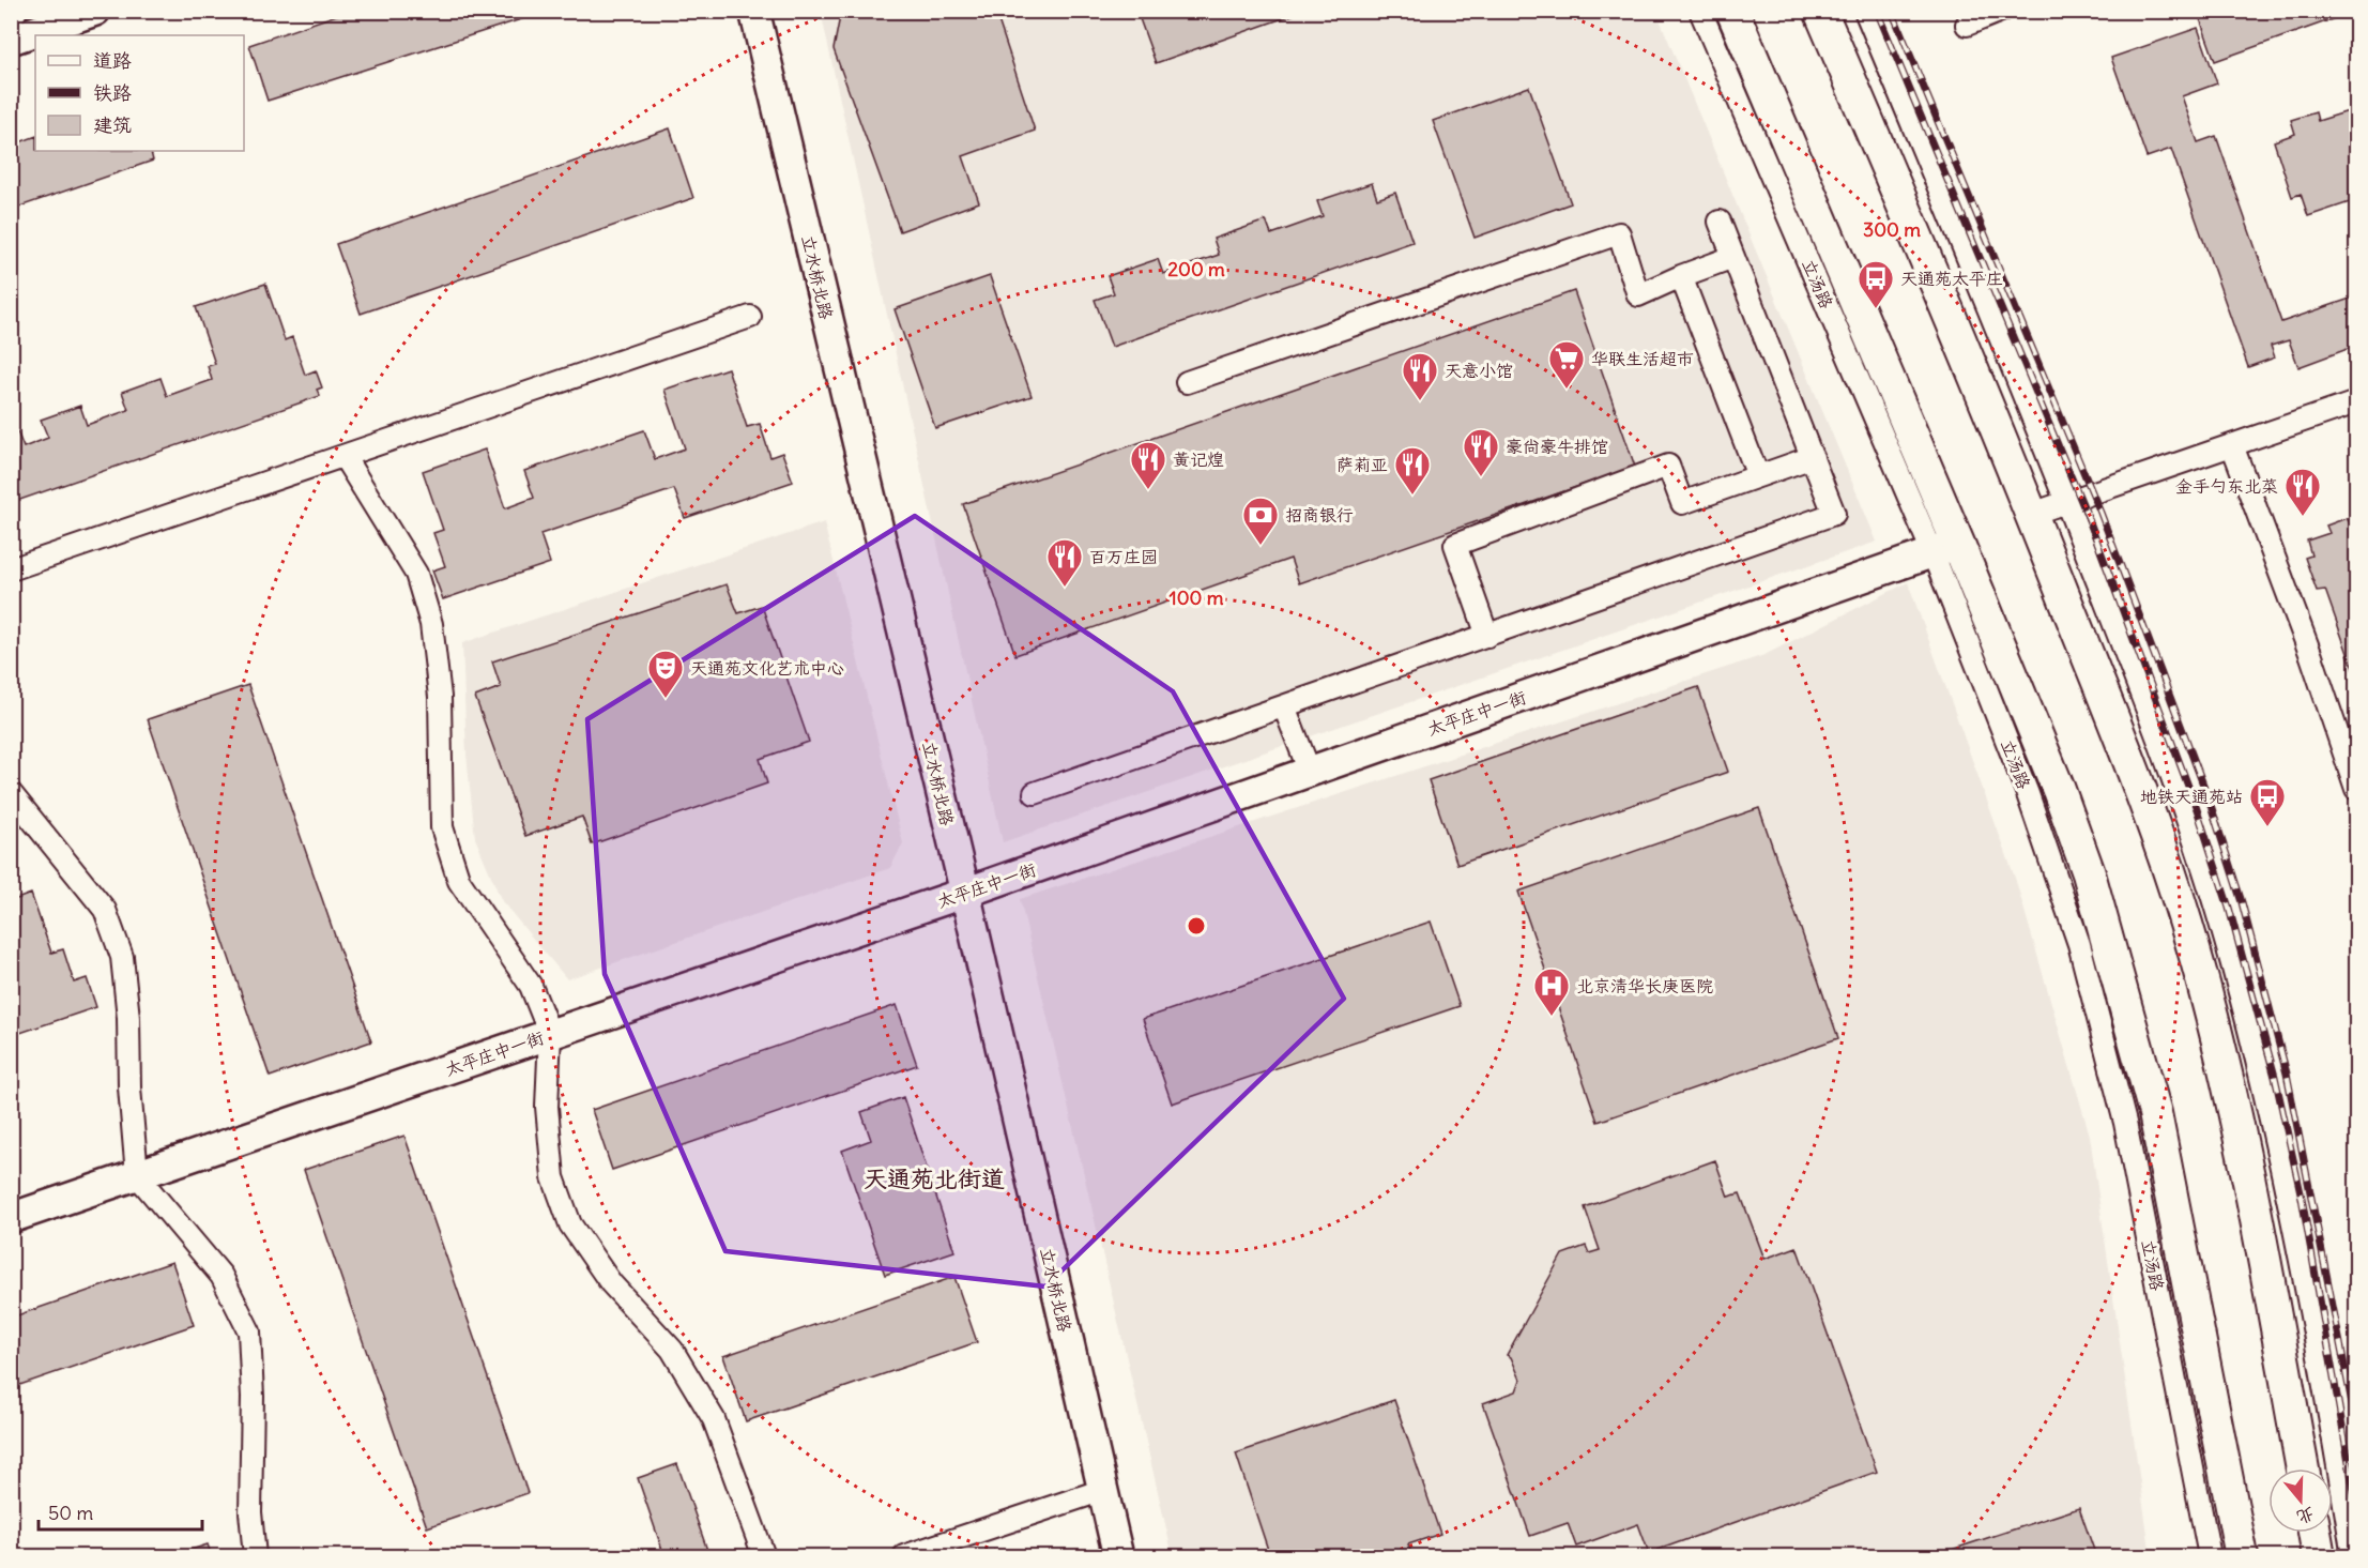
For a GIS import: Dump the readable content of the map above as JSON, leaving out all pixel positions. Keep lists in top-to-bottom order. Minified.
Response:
{"streets":{"main road":["立汤路"],"street":["立水桥北路","太平庄中一街"]},"crossings":[["立水桥北路","太平庄中一街"],["立汤路","太平庄中一街"]],"districts":["天通苑北街道"],"places":{"bus stop":["天通苑太平庄","地铁天通苑站"],"supermarket":["华联生活超市"],"restaurant":["天意小馆","豪尚豪牛排馆","黄记煌","萨莉亚","金手勺东北菜","百万庄园"],"bank":["招商银行"],"theatre":["天通苑文化艺术中心"],"hospital":["北京清华长庚医院"]},"legend":["道路","铁路","建筑"],"scale_bar":"50 m","north":"bottom","rings":["300 m","200 m","100 m"]}
